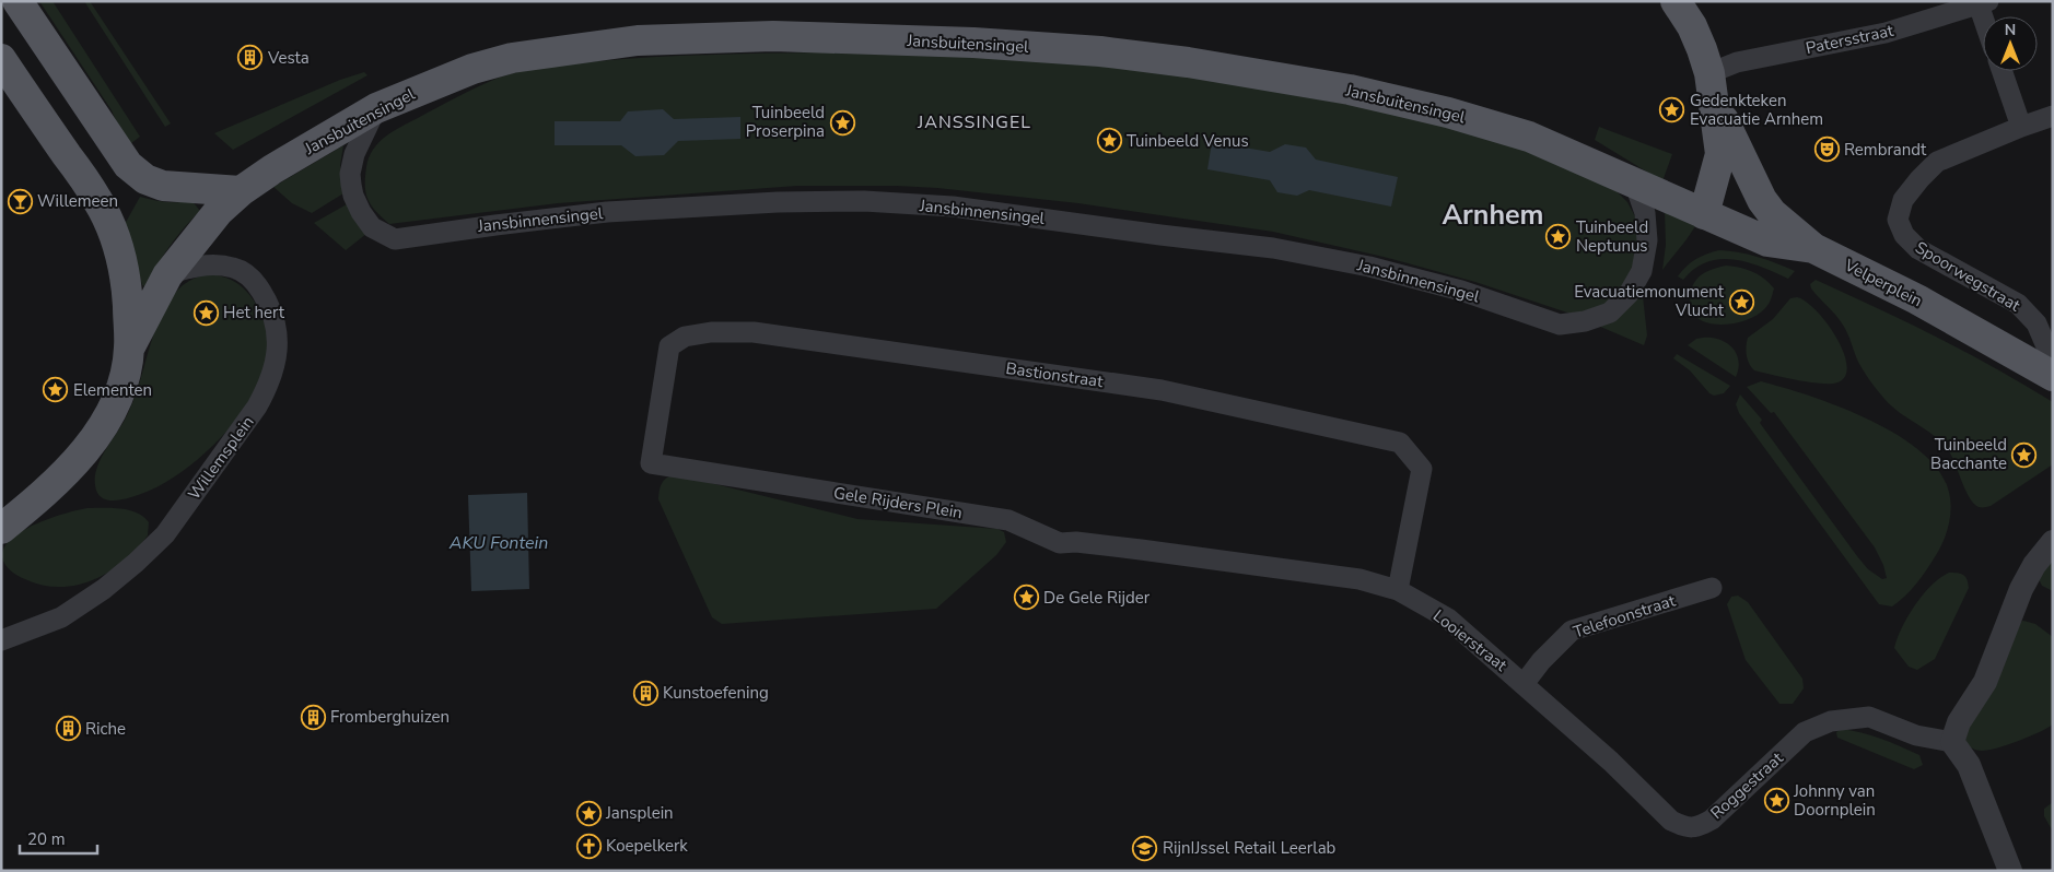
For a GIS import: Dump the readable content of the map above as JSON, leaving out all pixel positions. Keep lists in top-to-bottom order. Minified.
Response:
{"streets":{"main road":["Jansbuitensingel","Velperplein"],"street":["Patersstraat","Jansbinnensingel","Spoorwegstraat","Bastionstraat","Willemsplein","Gele Rijders Plein","Telefoonstraat","Looierstraat","Roggestraat"]},"crossings":[["Jansbuitensingel","Jansbinnensingel"],["Jansbuitensingel","Velperplein"],["Jansbuitensingel","Willemsplein"],["Bastionstraat","Gele Rijders Plein"],["Bastionstraat","Looierstraat"],["Gele Rijders Plein","Looierstraat"],["Telefoonstraat","Looierstraat"],["Looierstraat","Roggestraat"]],"districts":["JANSSINGEL","Arnhem"],"water":["AKU Fontein"],"places":{"building":["Vesta","Kunstoefening","Fromberghuizen","Riche"],"place":["Gedenkteken Evacuatie Arnhem","Tuinbeeld Proserpina","Tuinbeeld Venus","Tuinbeeld Neptunus","Evacuatiemonument Vlucht","Het hert","Elementen","Tuinbeeld Bacchante","De Gele Rijder","Johnny van Doornplein","Jansplein"],"theatre":["Rembrandt"],"bar":["Willemeen"],"church":["Koepelkerk"],"school or university":["RijnIJssel Retail Leerlab"]},"scale_bar":"20 m","north":"top"}
